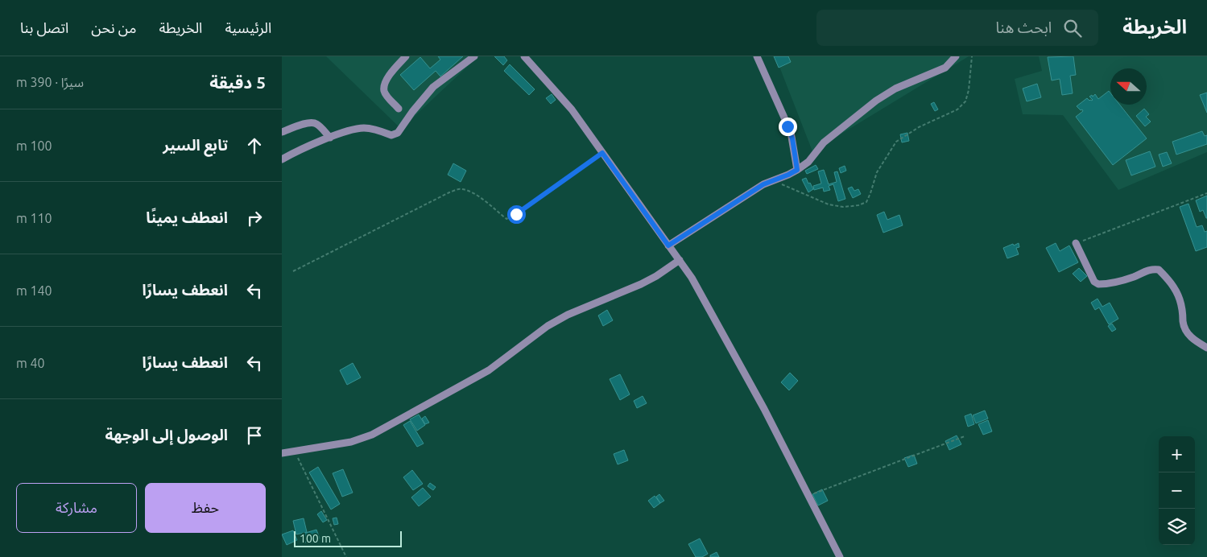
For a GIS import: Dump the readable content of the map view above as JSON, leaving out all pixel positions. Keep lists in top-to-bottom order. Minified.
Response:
{"scale_bar":"100 m","north":"left","page":{"header":"الخريطة","search":"ابحث هنا","nav":["الرئيسية","الخريطة","من نحن","اتصل بنا"],"heading":["5 دقيقة","سيرًا · 390 m"],"list":[["تابع السير","100 m"],["انعطف يمينًا","110 m"],["انعطف يسارًا","140 m"],["انعطف يسارًا","40 m"],"الوصول إلى الوجهة"],"map_buttons":["+","−"],"buttons":["حفظ","مشاركة"],"scale":"100 m"}}
